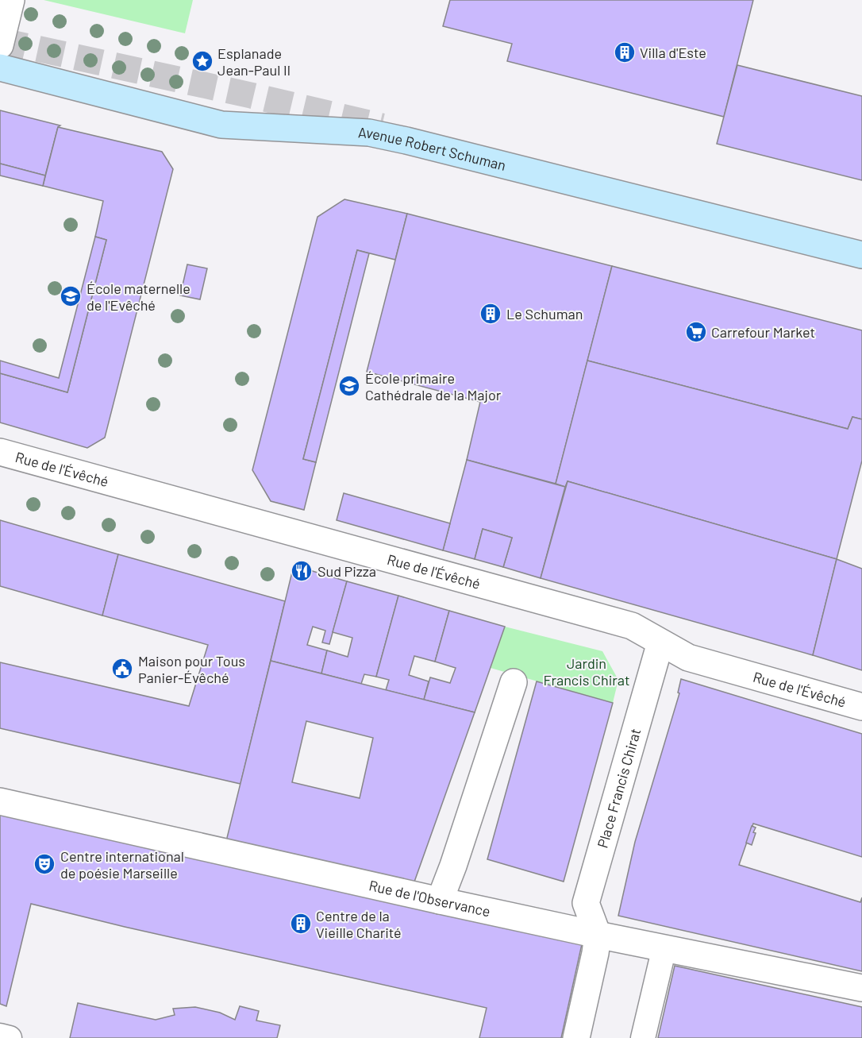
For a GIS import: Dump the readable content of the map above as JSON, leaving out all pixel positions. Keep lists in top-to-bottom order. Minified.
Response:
{"streets":{"street":["Avenue Robert Schuman","Rue de l'Évêché","Place Francis Chirat","Rue de l'Observance"]},"crossings":[["Rue de l'Évêché","Place Francis Chirat"],["Place Francis Chirat","Rue de l'Observance"]],"parks":["Jardin Francis Chirat"],"places":{"building":["Villa d'Este","Le Schuman","Centre de la Vieille Charité"],"place":["Esplanade Jean-Paul II"],"school or university":["École maternelle de l'Evêché","École primaire Cathédrale de la Major"],"supermarket":["Carrefour Market"],"restaurant":["Sud Pizza"],"public building":["Maison pour Tous Panier-Évêché"],"theatre":["Centre international de poésie Marseille"]}}
